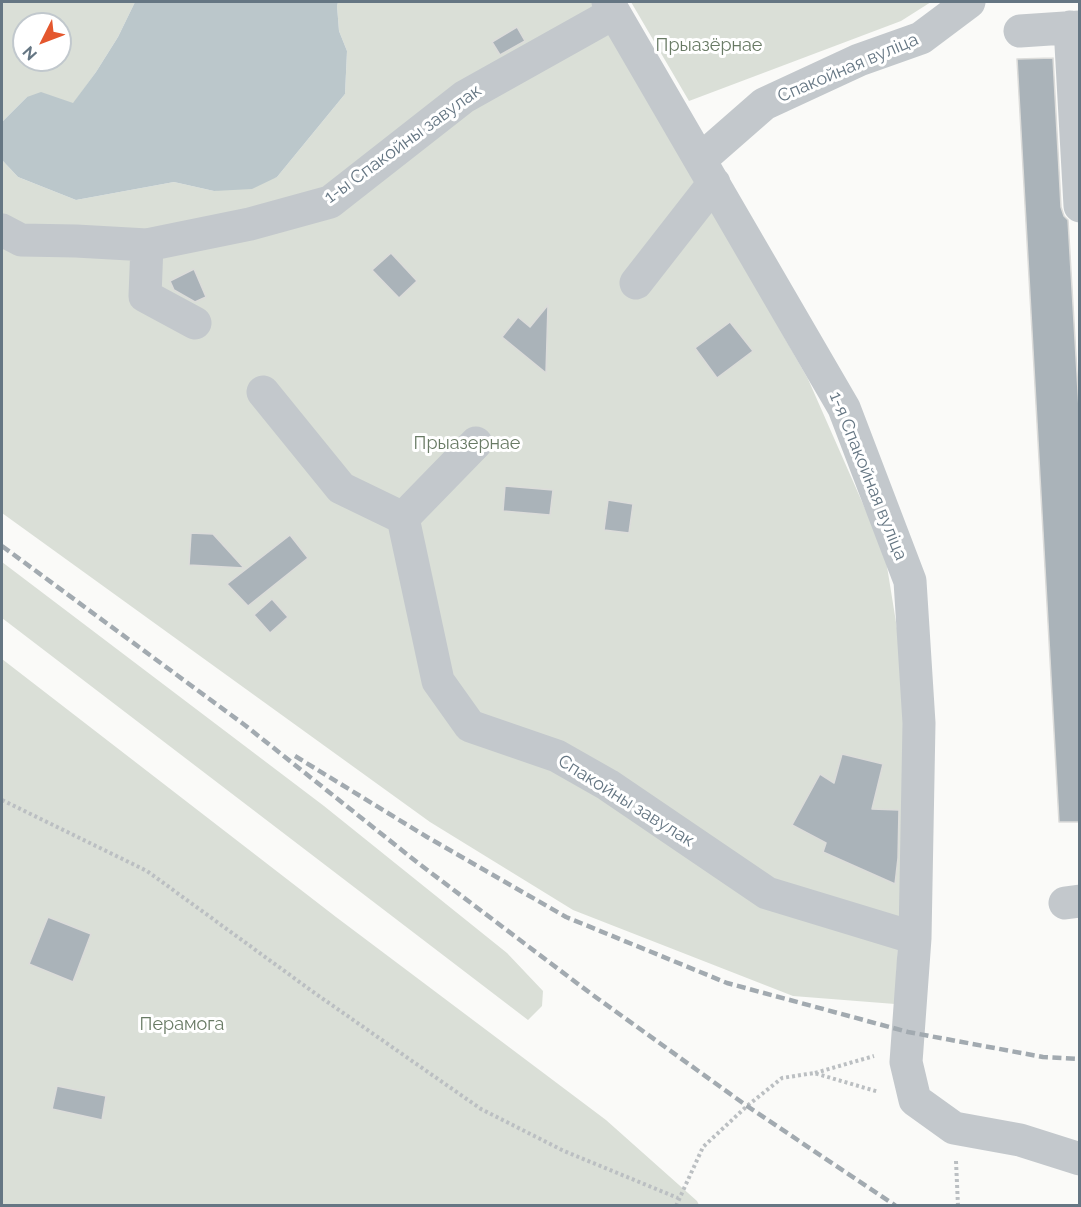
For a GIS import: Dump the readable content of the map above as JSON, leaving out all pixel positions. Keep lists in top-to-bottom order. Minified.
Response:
{"streets":{"street":["Спакойная вуліца","1-ы Спакойны завулак","1-я Спакойная вуліца","Спакойны завулак"]},"crossings":[["Спакойная вуліца","1-я Спакойная вуліца"],["1-ы Спакойны завулак","1-я Спакойная вуліца"],["1-я Спакойная вуліца","Спакойны завулак"]],"parks":["Прыазёрнае","Прыазернае","Перамога"],"north":"bottom left"}
